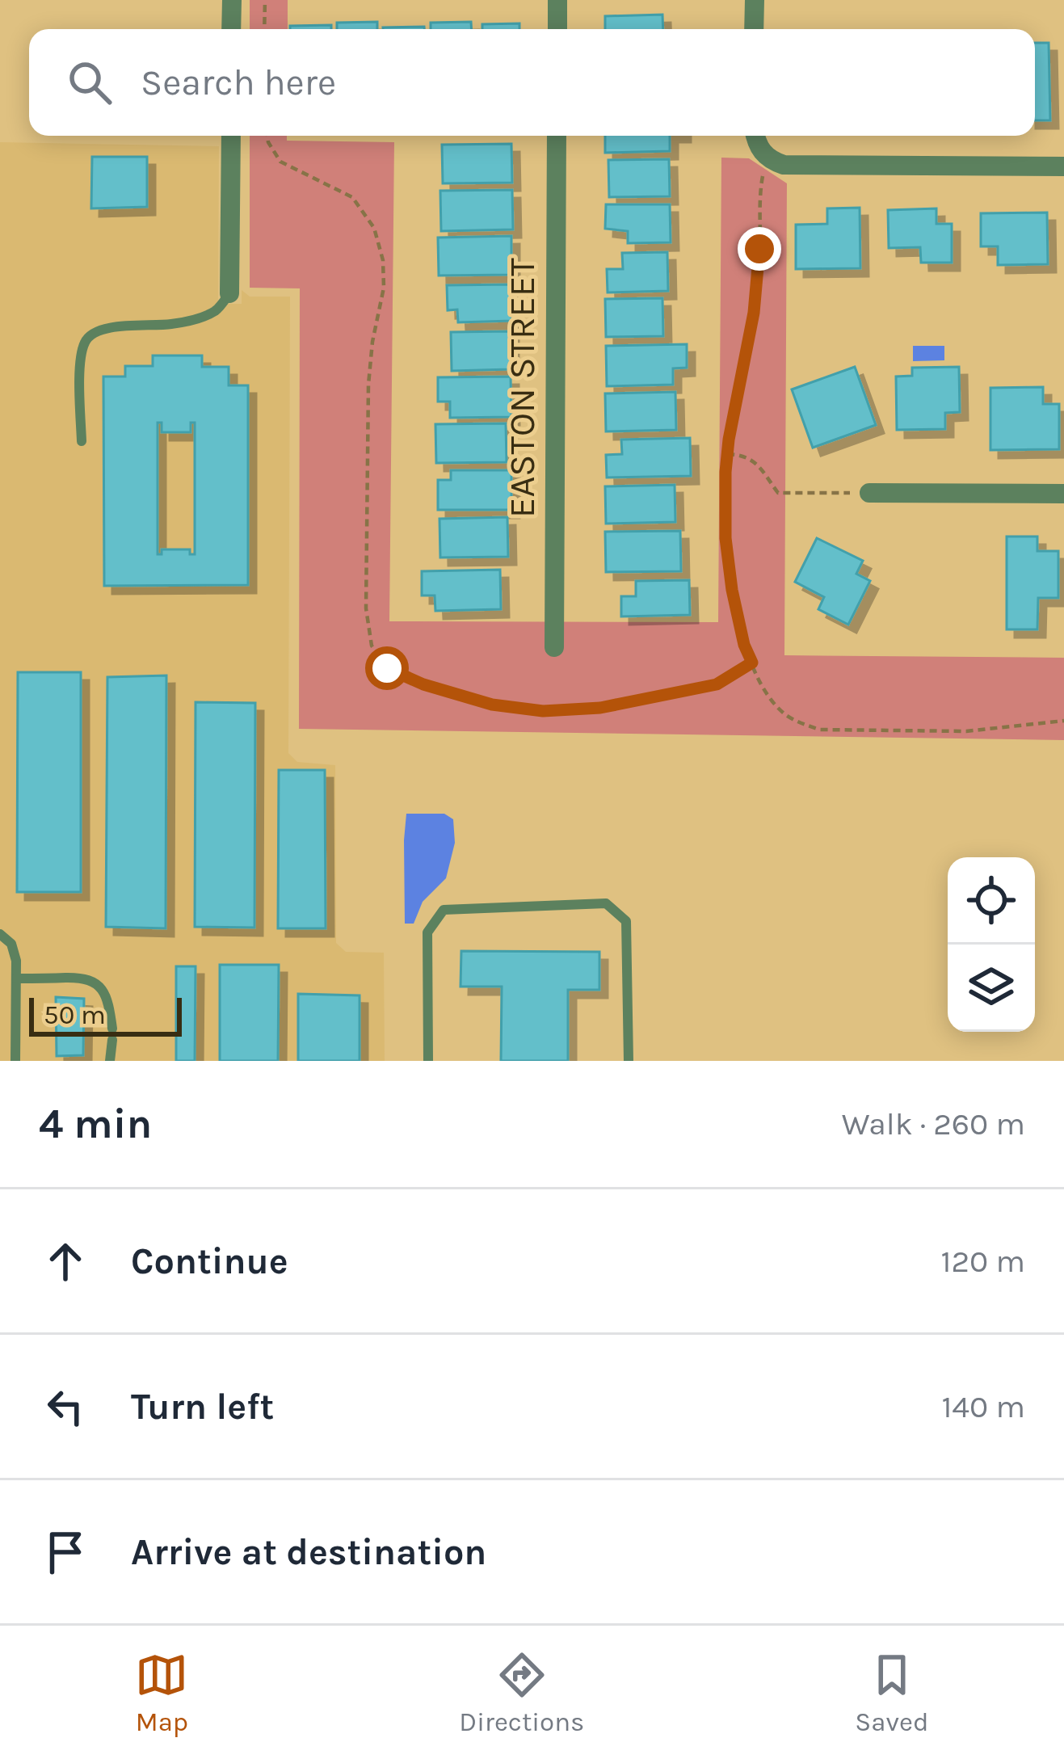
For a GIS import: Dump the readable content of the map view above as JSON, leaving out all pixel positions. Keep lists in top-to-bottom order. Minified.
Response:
{"streets":{"street":["EASTON STREET"]},"scale_bar":"50 m","page":{"search":"Search here","scale":"50 m","heading":["4 min","Walk · 260 m"],"list":[["Continue","120 m"],["Turn left","140 m"],"Arrive at destination"],"nav":["Map","Directions","Saved"]}}
